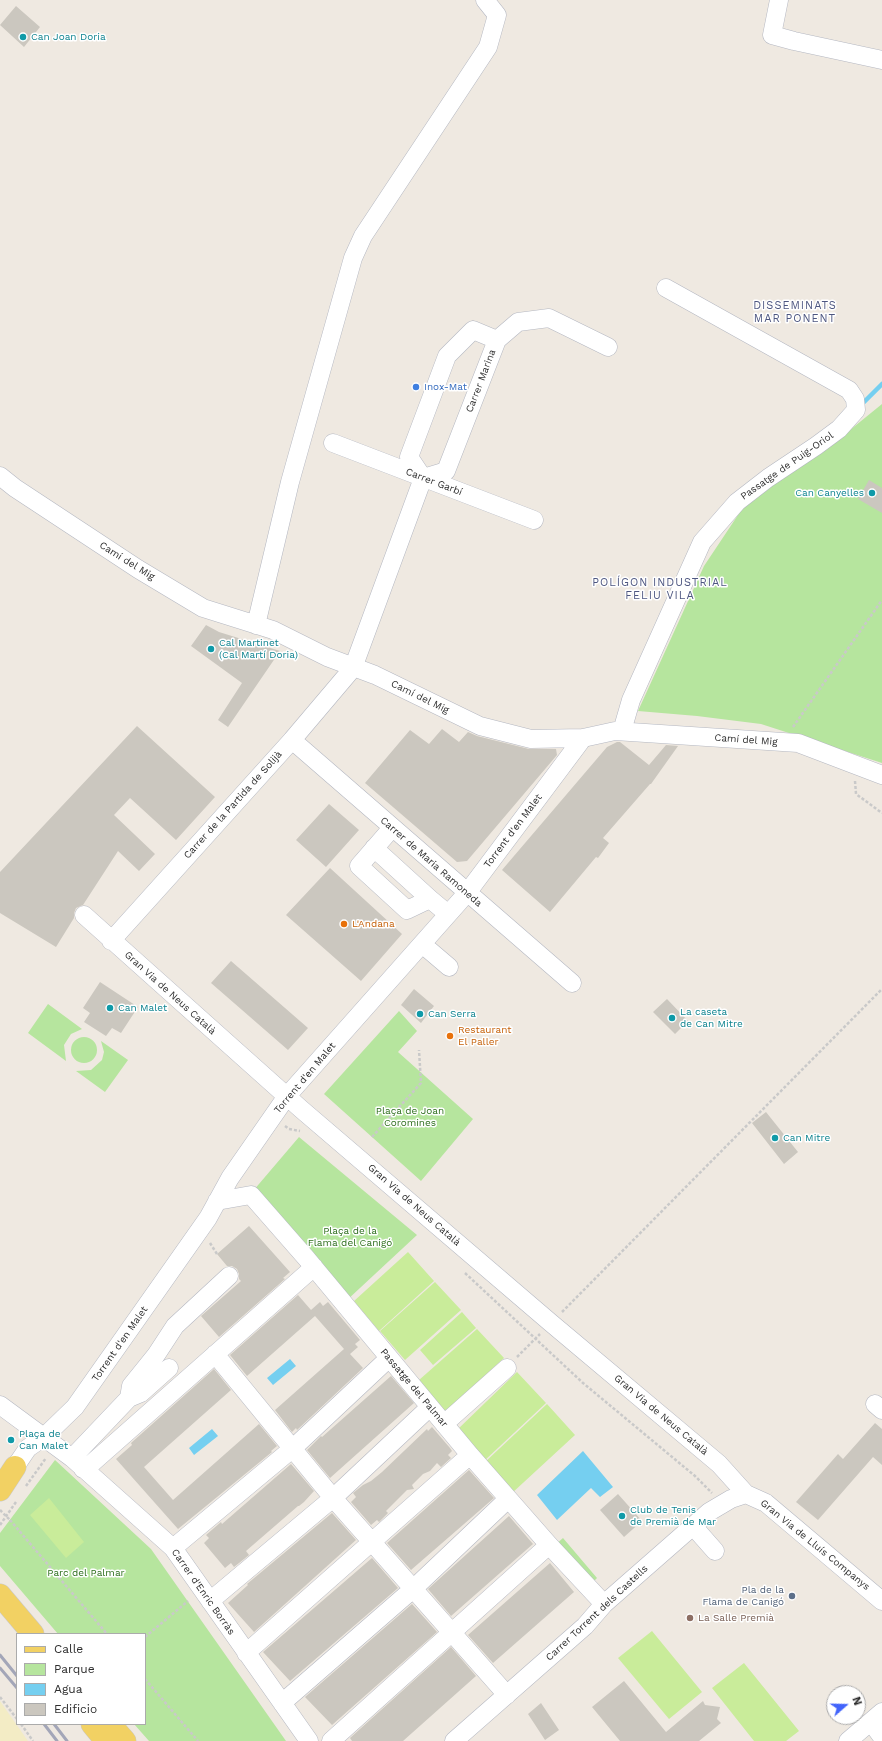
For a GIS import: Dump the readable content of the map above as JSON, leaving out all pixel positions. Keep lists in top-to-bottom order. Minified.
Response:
{"streets":{"street":["Carrer Marina","Passatge de Puig-Oriol","Carrer Garbí","Camí del Mig","Carrer de la Partida de Solijà","Torrent d'en Malet","Carrer de Maria Ramoneda","Gran Via de Neus Català","Passatge del Palmar","Gran Via de Lluís Companys","Carrer d'Enric Borràs","Carrer Torrent dels Castells"]},"crossings":[["Carrer Marina","Carrer Garbí"],["Passatge de Puig-Oriol","Camí del Mig"],["Camí del Mig","Carrer de la Partida de Solijà"],["Camí del Mig","Torrent d'en Malet"],["Carrer de la Partida de Solijà","Carrer de Maria Ramoneda"],["Carrer de la Partida de Solijà","Gran Via de Neus Català"],["Torrent d'en Malet","Carrer de Maria Ramoneda"],["Torrent d'en Malet","Gran Via de Neus Català"],["Torrent d'en Malet","Passatge del Palmar"],["Torrent d'en Malet","Carrer d'Enric Borràs"],["Gran Via de Neus Català","Gran Via de Lluís Companys"],["Gran Via de Neus Català","Carrer Torrent dels Castells"],["Passatge del Palmar","Carrer Torrent dels Castells"],["Gran Via de Lluís Companys","Carrer Torrent dels Castells"]],"districts":["DISSEMINATS MAR PONENT","POLÍGON INDUSTRIAL FELIU VILA"],"parks":["Plaça de Joan Coromines","Plaça de la Flama del Canigó","Parc del Palmar"],"places":["Can Joan Doria","Inox-Mat","Can Canyelles","Cal Martinet (Cal Martí Doria)","L'Andana","Can Malet","Can Serra","La caseta de Can Mitre","Restaurant El Paller","Can Mitre","Plaça de Can Malet","Club de Tenis de Premià de Mar","Pla de la Flama de Canigó","La Salle Premià"],"legend":["Calle","Parque","Agua","Edificio"],"north":"right"}
